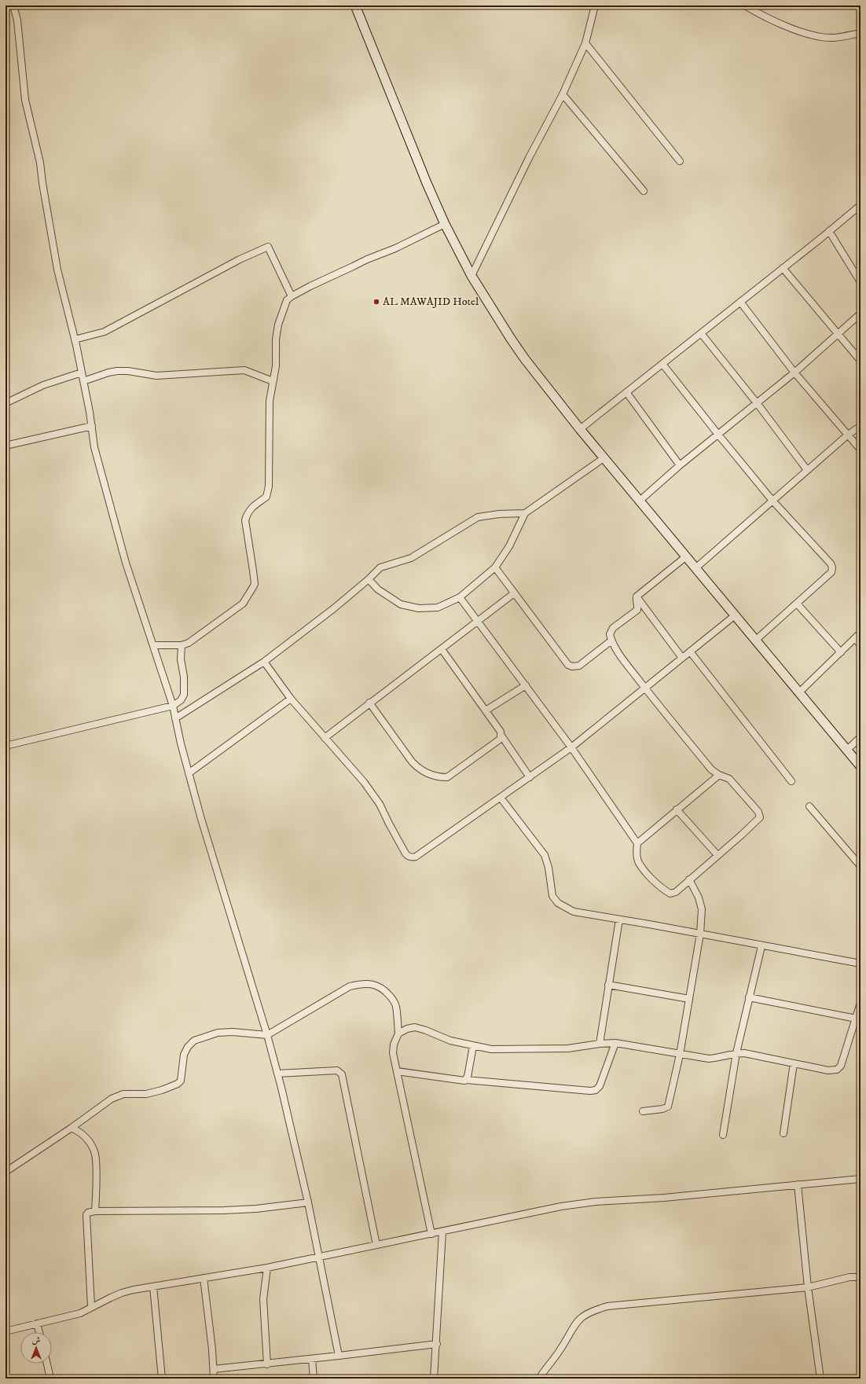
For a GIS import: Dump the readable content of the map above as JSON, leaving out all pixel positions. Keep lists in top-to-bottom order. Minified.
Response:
{"places":["AL MAWAJID Hotel"],"north":"top"}
